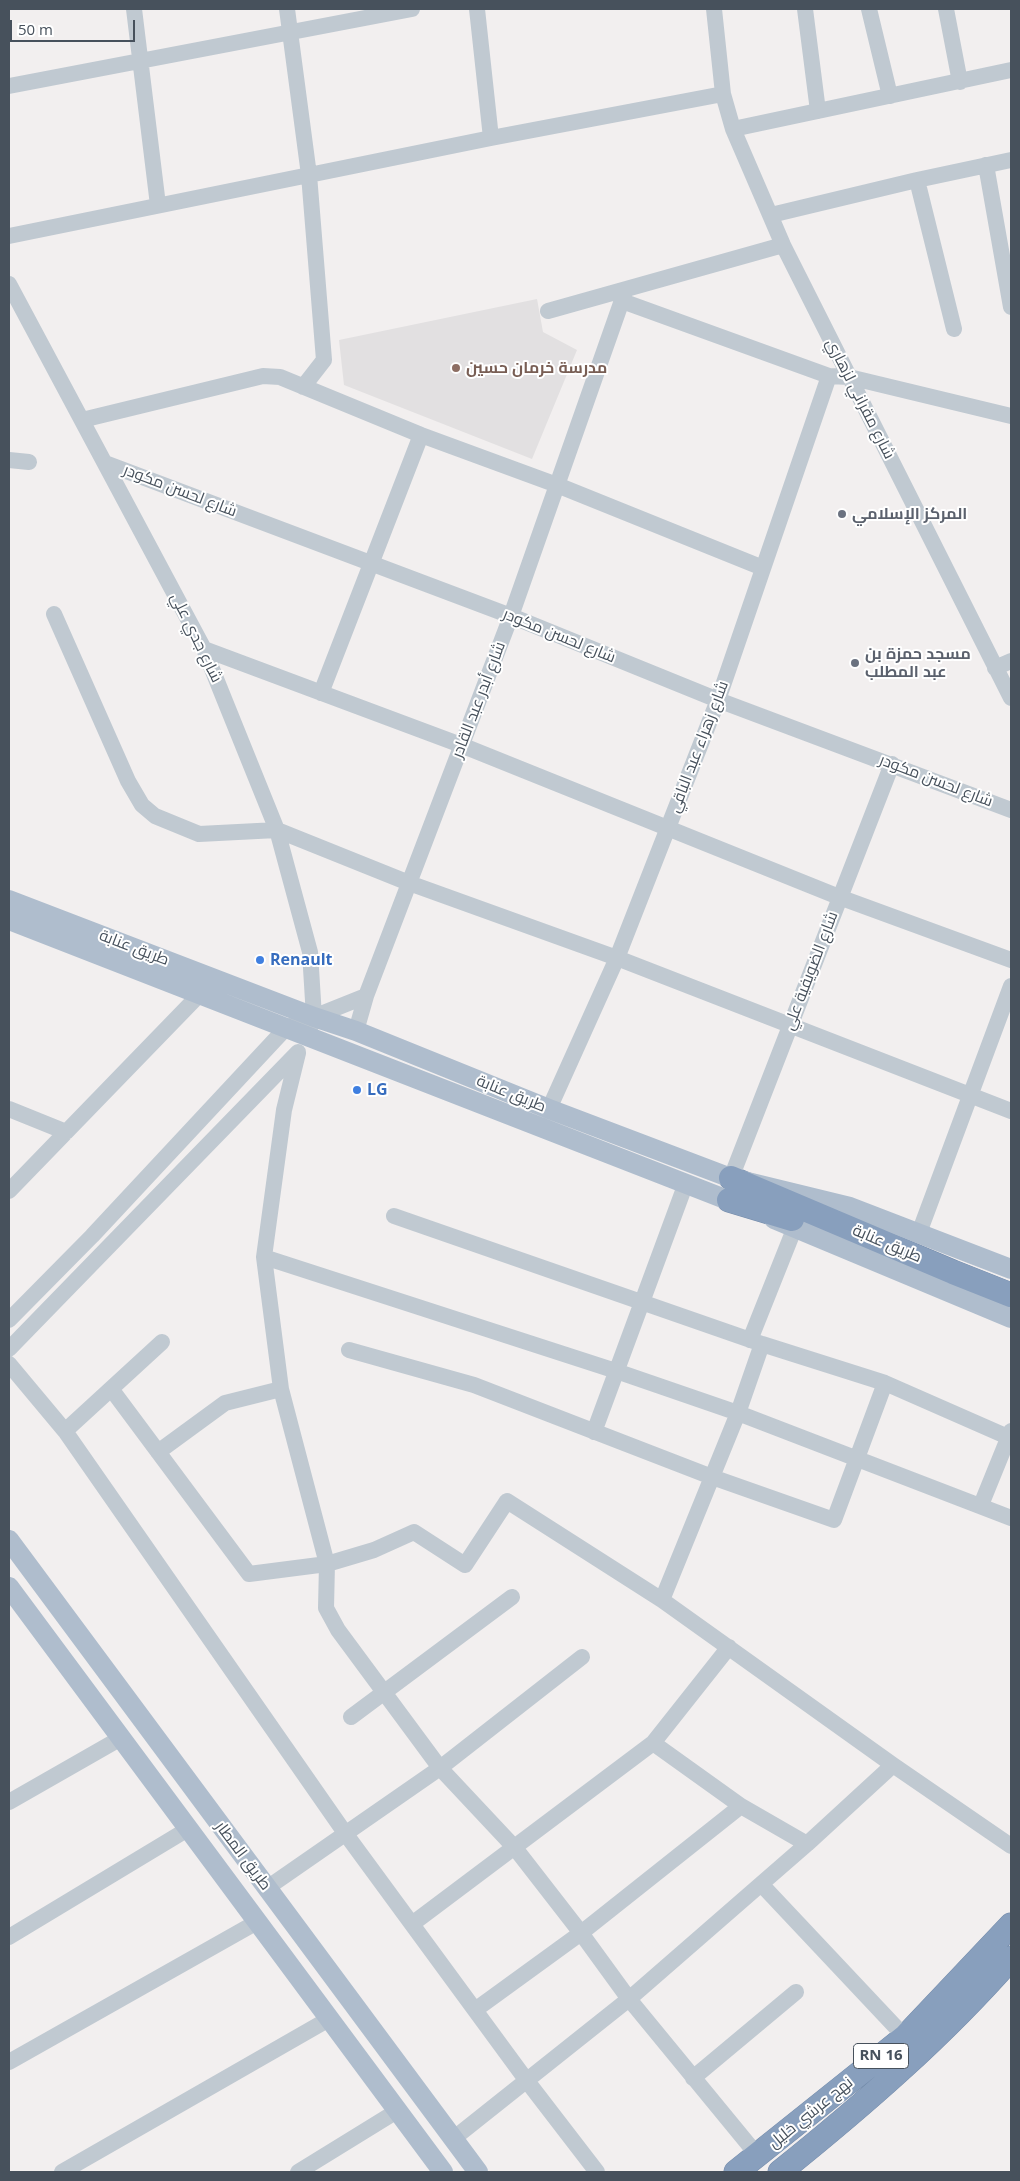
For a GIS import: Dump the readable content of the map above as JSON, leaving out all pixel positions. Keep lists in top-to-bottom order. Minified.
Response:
{"streets":{"highway":["طريق عنابة","RN 16","نهج عرشي خليل"],"main road":["طريق المطار"],"street":["شارع مقراني لزهاري","شارع لحسن مكودر","شارع جدي علي","شارع أبدر عبد القادر","شارع زهراء عبد الباقي","شارع الضويفية علي"]},"crossings":[["شارع لحسن مكودر","شارع جدي علي"],["شارع لحسن مكودر","شارع أبدر عبد القادر"],["شارع لحسن مكودر","شارع زهراء عبد الباقي"],["شارع لحسن مكودر","شارع الضويفية علي"],["شارع جدي علي","طريق عنابة"],["شارع أبدر عبد القادر","طريق عنابة"],["شارع زهراء عبد الباقي","طريق عنابة"],["طريق عنابة","شارع الضويفية علي"]],"places":["مدرسة خرمان حسين","المركز الإسلامي","مسجد حمزة بن عبد المطلب","Renault","LG"],"scale_bar":"50 m"}
